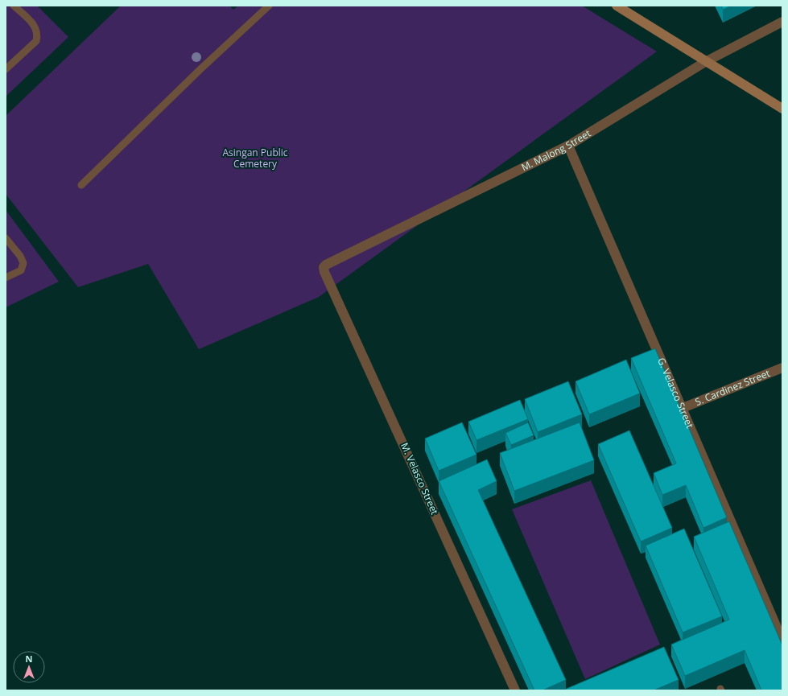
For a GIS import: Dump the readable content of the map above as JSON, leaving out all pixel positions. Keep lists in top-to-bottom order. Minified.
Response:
{"streets":{"street":["M. Malong Street","S. Cardinez Street","G. Velasco Street","M. Velasco Street"]},"crossings":[["M. Malong Street","G. Velasco Street"],["M. Malong Street","M. Velasco Street"],["S. Cardinez Street","G. Velasco Street"]],"parks":["Asingan Public Cemetery"],"north":"top"}
